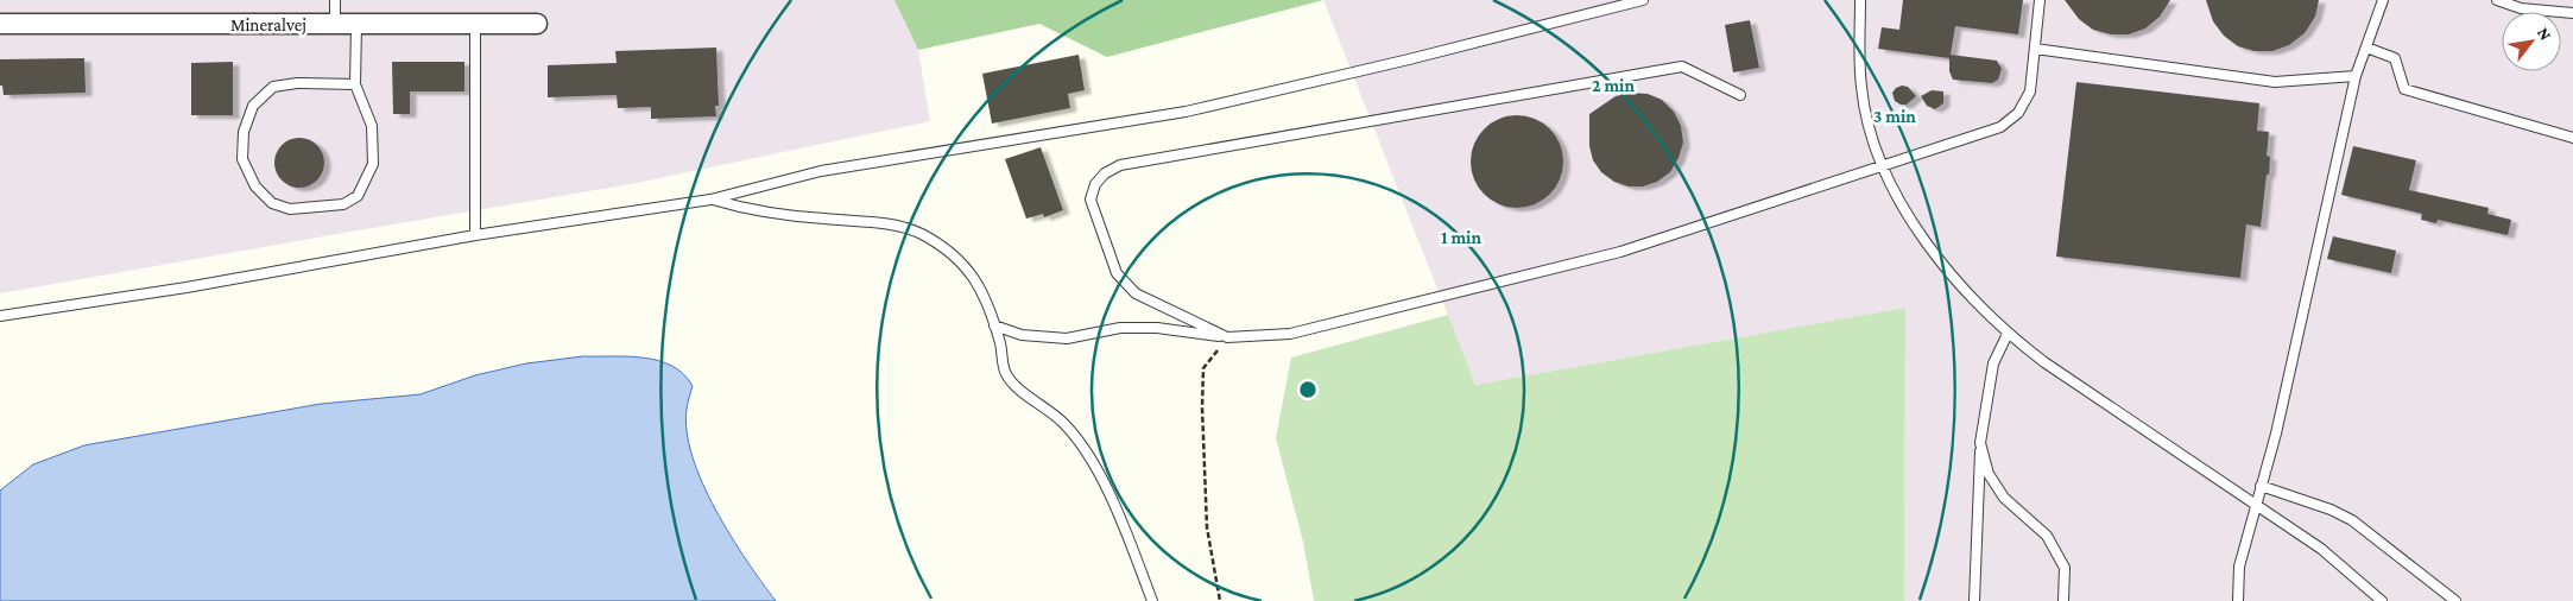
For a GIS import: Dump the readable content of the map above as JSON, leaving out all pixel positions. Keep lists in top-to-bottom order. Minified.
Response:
{"streets":{"street":["Mineralvej"]},"north":"top right","rings":["2 min","3 min","1 min"]}
